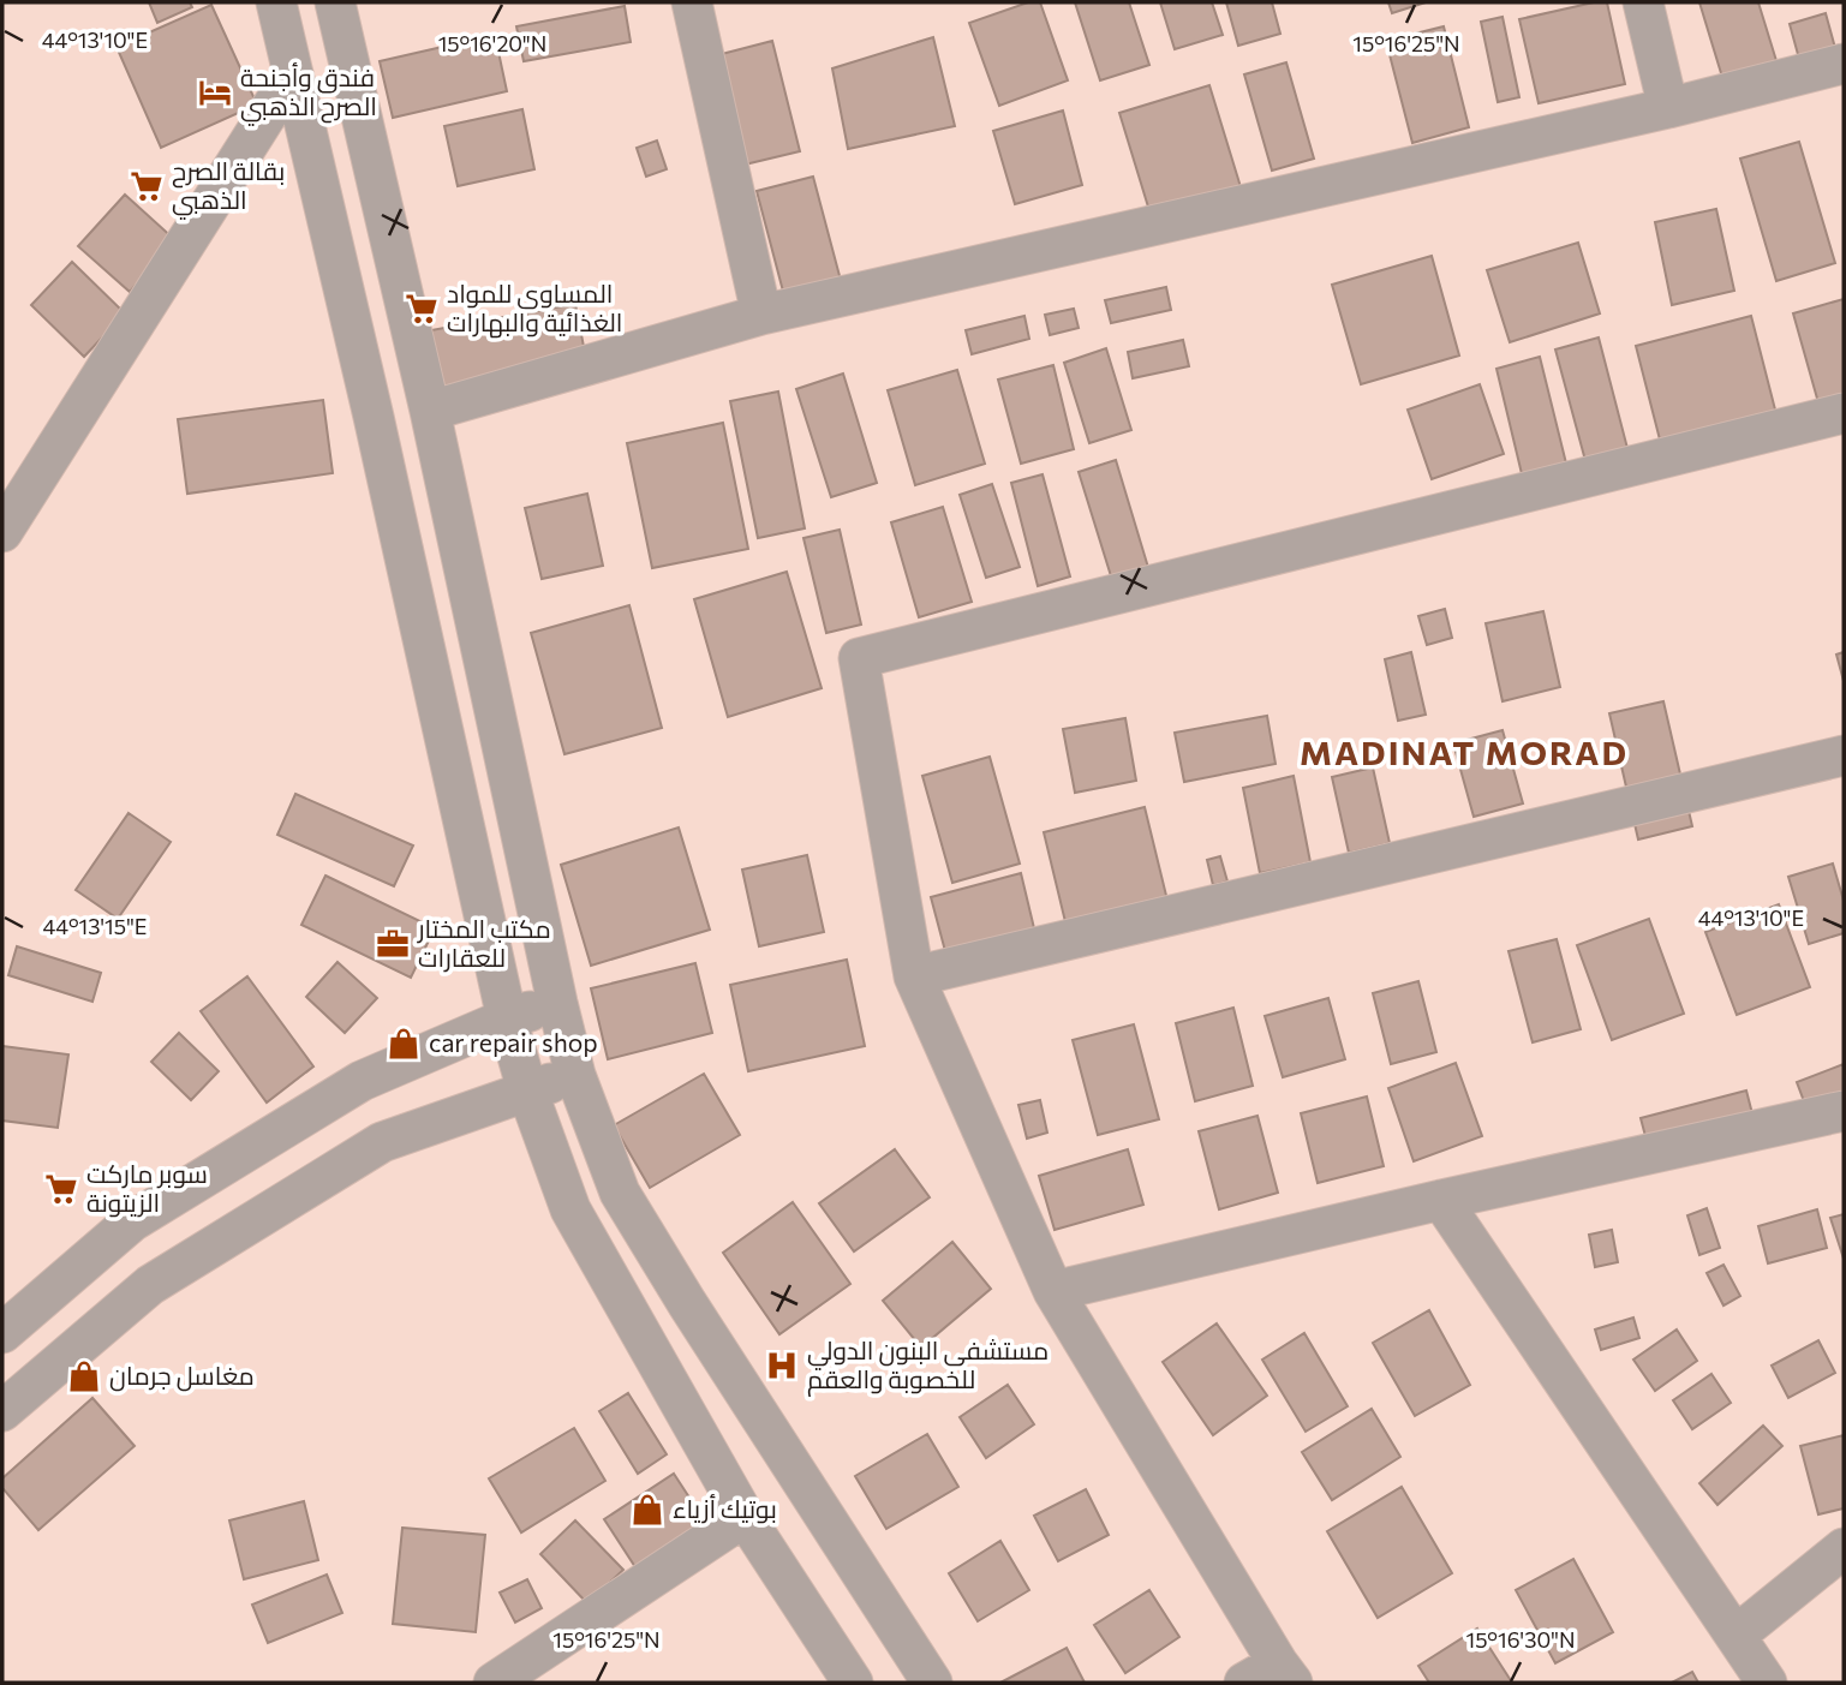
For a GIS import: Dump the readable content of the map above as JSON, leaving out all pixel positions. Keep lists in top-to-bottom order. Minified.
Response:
{"districts":["MADINAT MORAD"],"places":{"hotel":["فندق وأجنحة الصرح الذهبي"],"supermarket":["بقالة الصرح الذهبي","المساوى للمواد الغذائية والبهارات","سوبر ماركت الزيتونة"],"office":["مكتب المختار للعقارات"],"shop":["car repair shop","مغاسل جرمان","بوتيك أزياء"],"hospital":["مستشفى البنون الدولي للخصوبة والعقم"]},"coordinates":["44°13'10\"E","15°16'20\"N","15°16'25\"N","44°13'15\"E","15°16'30\"N"]}
